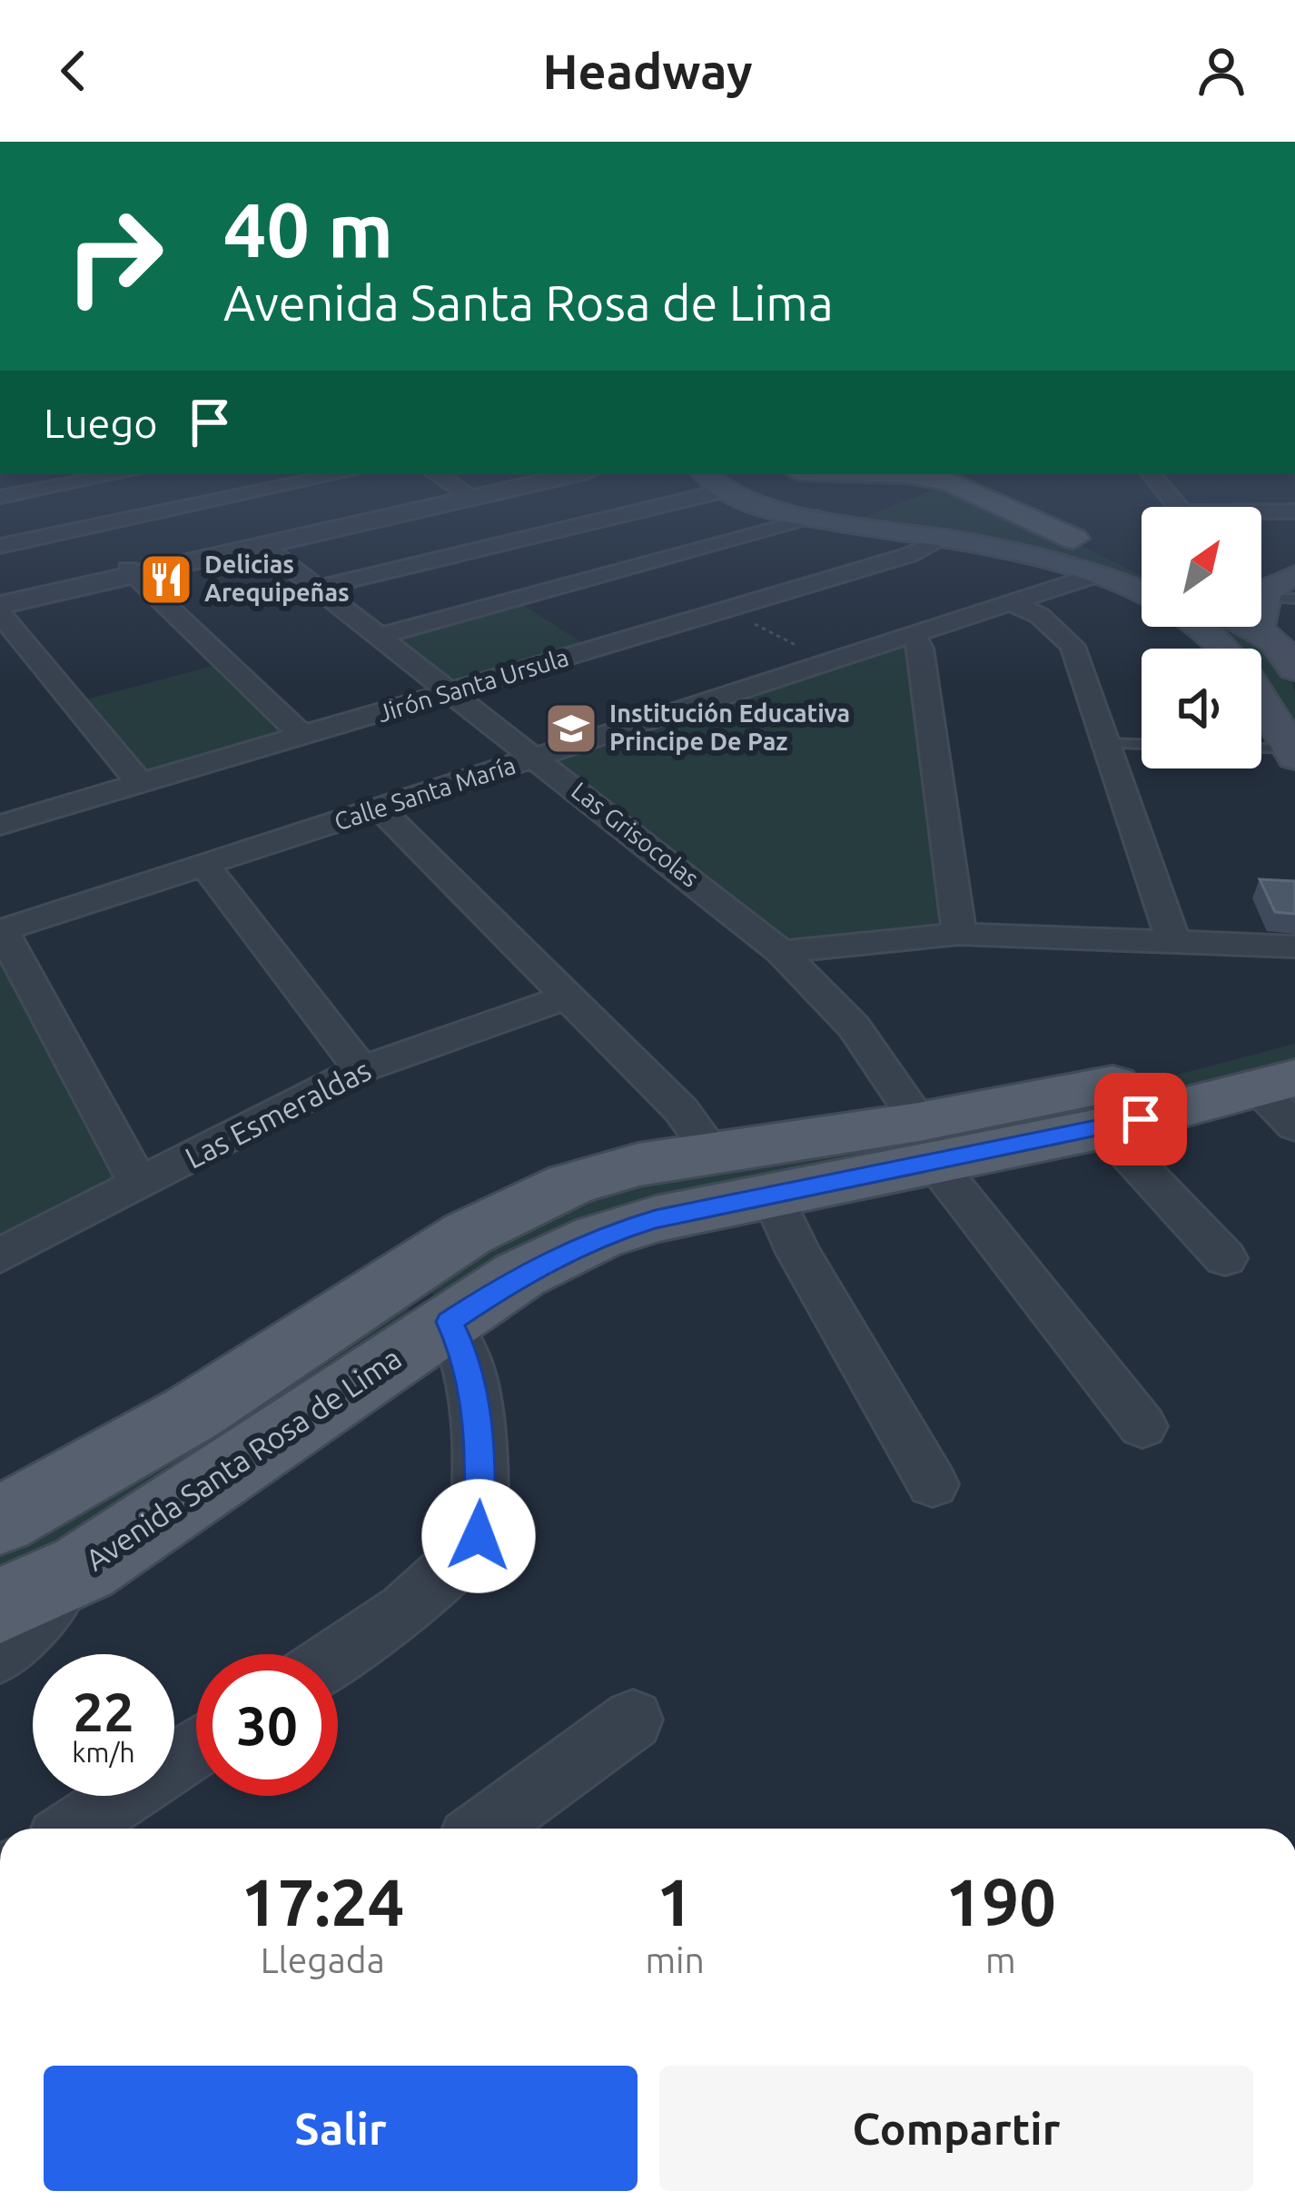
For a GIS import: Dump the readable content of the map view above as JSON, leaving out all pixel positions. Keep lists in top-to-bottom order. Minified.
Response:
{"streets":{"main road":["Avenida Santa Rosa de Lima"],"street":["Jirón Santa Ursula","Calle Santa María","Las Grisocolas","Las Esmeraldas"]},"crossings":[["Jirón Santa Ursula","Las Grisocolas"],["Calle Santa María","Las Grisocolas"],["Las Grisocolas","Avenida Santa Rosa de Lima"]],"places":{"restaurant":["Delicias Arequipeñas"],"school or university":["Institución Educativa Principe De Paz"]},"north":"top right","page":{"header":"Headway","turn":["40 m","Avenida Santa Rosa de Lima"],"then":"Luego","speed":"22 km/h","limit":"30","eta":["17:24","Llegada","1","min","190","m"],"buttons":["Salir","Compartir"]}}
